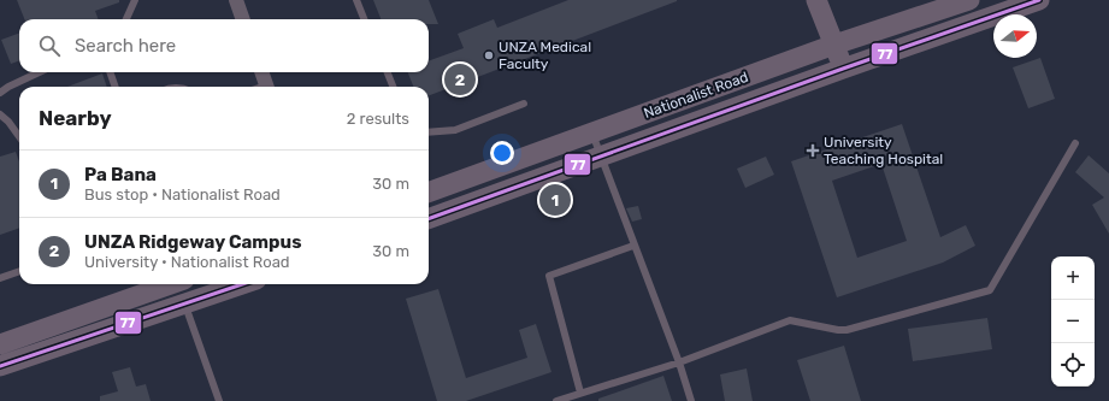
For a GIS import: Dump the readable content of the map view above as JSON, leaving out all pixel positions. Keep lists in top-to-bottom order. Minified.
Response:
{"streets":{"main road":["Nationalist Road"]},"places":{"other":["UNZA Medical Faculty"],"health":["University Teaching Hospital"]},"lines":["transit line 77"],"north":"right","page":{"search":"Search here","pins":["2","1"],"heading":["Nearby","2 results"],"list":[{"mark":"1","name":"Pa Bana","note":"Bus stop · Nationalist Road","value":"30 m"},{"mark":"2","name":"UNZA Ridgeway Campus","note":"University · Nationalist Road","value":"30 m"}],"map_buttons":["+","−"]}}
